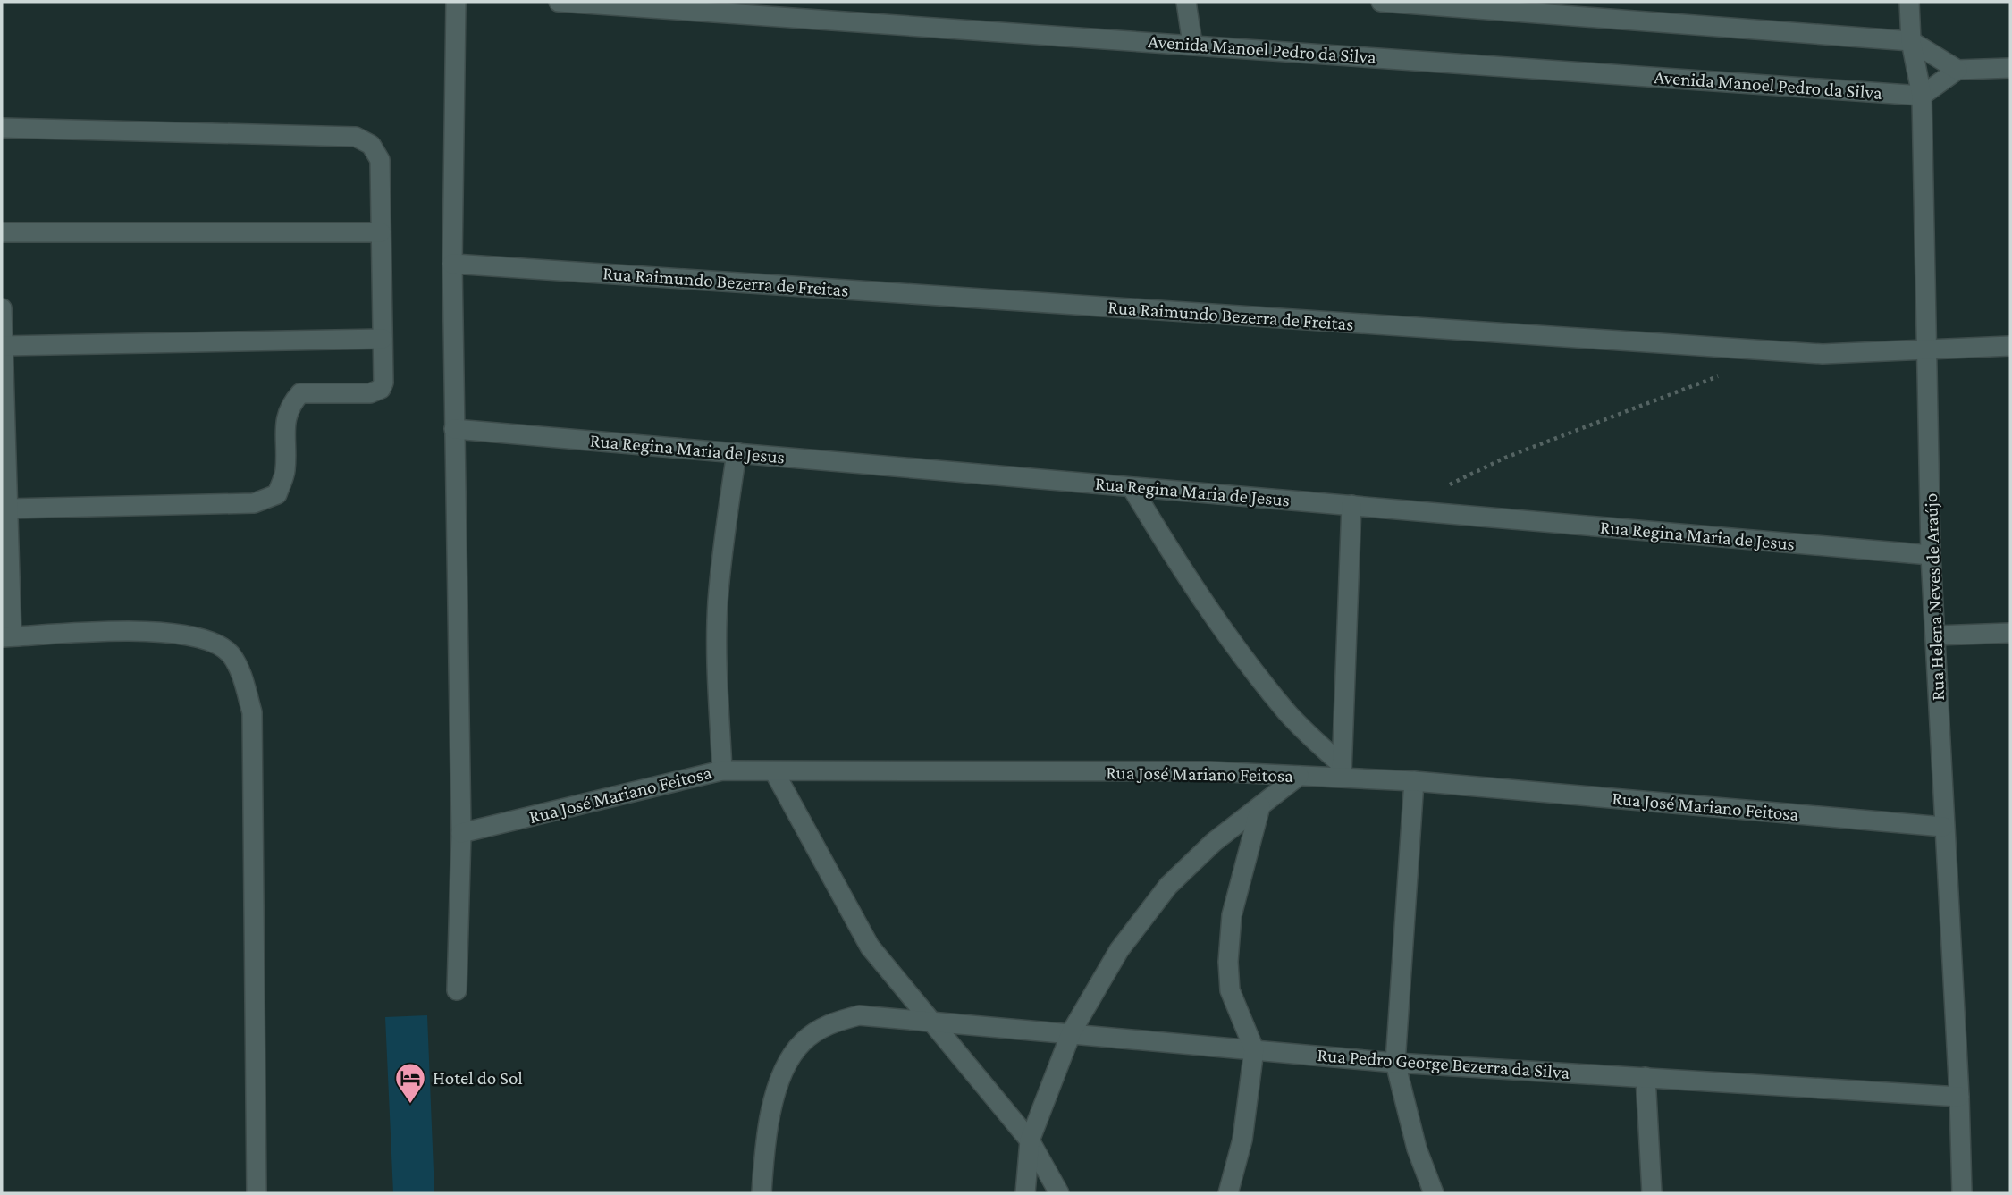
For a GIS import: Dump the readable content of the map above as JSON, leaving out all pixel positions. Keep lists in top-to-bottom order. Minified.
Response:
{"streets":{"street":["Avenida Manoel Pedro da Silva","Rua Raimundo Bezerra de Freitas","Rua Regina Maria de Jesus","Rua Helena Neves de Araújo","Rua José Mariano Feitosa","Rua Pedro George Bezerra da Silva"]},"crossings":[["Avenida Manoel Pedro da Silva","Rua Helena Neves de Araújo"],["Rua Raimundo Bezerra de Freitas","Rua Helena Neves de Araújo"],["Rua Regina Maria de Jesus","Rua Helena Neves de Araújo"],["Rua Helena Neves de Araújo","Rua José Mariano Feitosa"],["Rua Helena Neves de Araújo","Rua Pedro George Bezerra da Silva"]],"places":{"hotel":["Hotel do Sol"]}}
